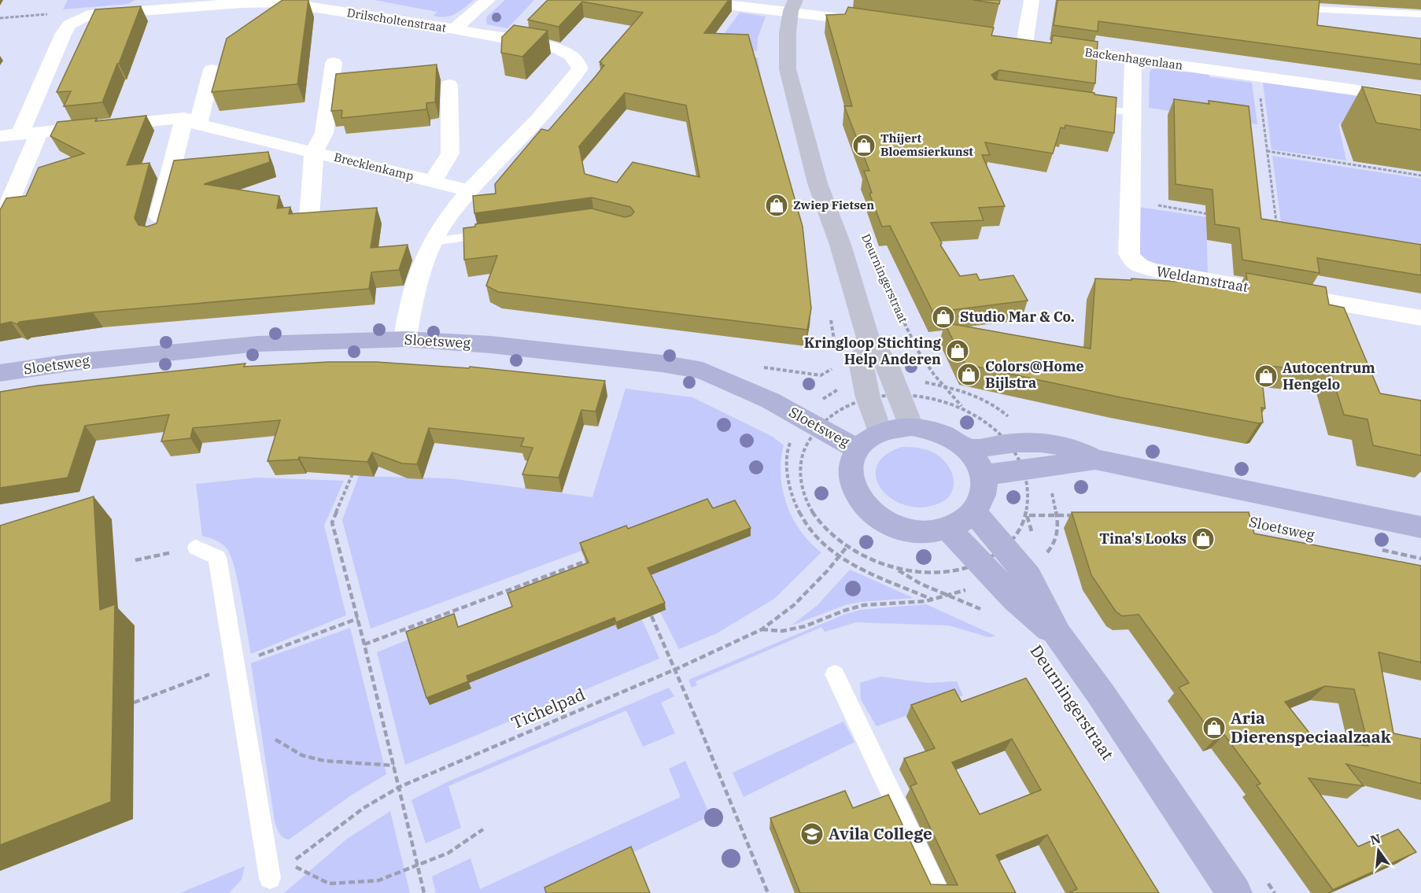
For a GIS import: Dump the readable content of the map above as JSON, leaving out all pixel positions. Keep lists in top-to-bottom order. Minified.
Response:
{"streets":{"main road":["Deurningerstraat","Sloetsweg"],"street":["Drilscholtenstraat","Backenhagenlaan","Brecklenkamp","Weldamstraat"],"path":["Tichelpad"]},"crossings":[["Drilscholtenstraat","Brecklenkamp"],["Drilscholtenstraat","Sloetsweg"],["Backenhagenlaan","Weldamstraat"],["Deurningerstraat","Sloetsweg"]],"places":{"shop":["Thijert Bloemsierkunst","Zwiep Fietsen","Studio Mar & Co.","Kringloop Stichting Help Anderen","Colors@Home Bijlstra","Autocentrum Hengelo","Tina's Looks","Aria Dierenspeciaalzaak"],"school or university":["Avila College"]},"north":"top"}
